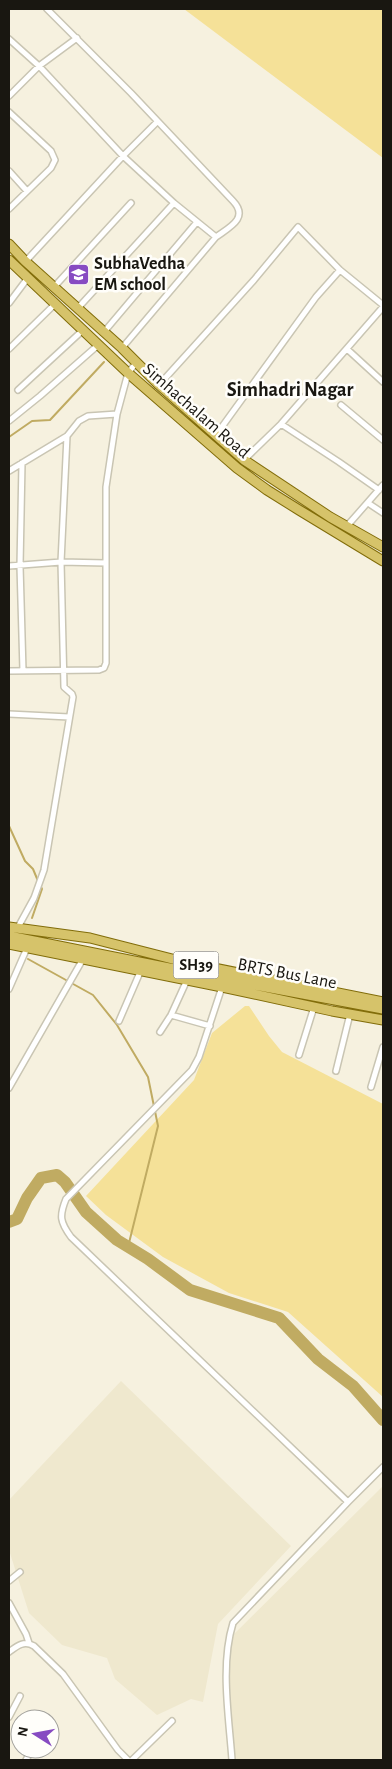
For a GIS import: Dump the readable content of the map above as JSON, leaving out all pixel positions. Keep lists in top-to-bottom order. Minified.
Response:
{"streets":{"main road":["Simhachalam Road","SH39","BRTS Bus Lane"]},"districts":["Simhadri Nagar"],"places":{"school or university":["SubhaVedha EM school"]},"north":"left"}
